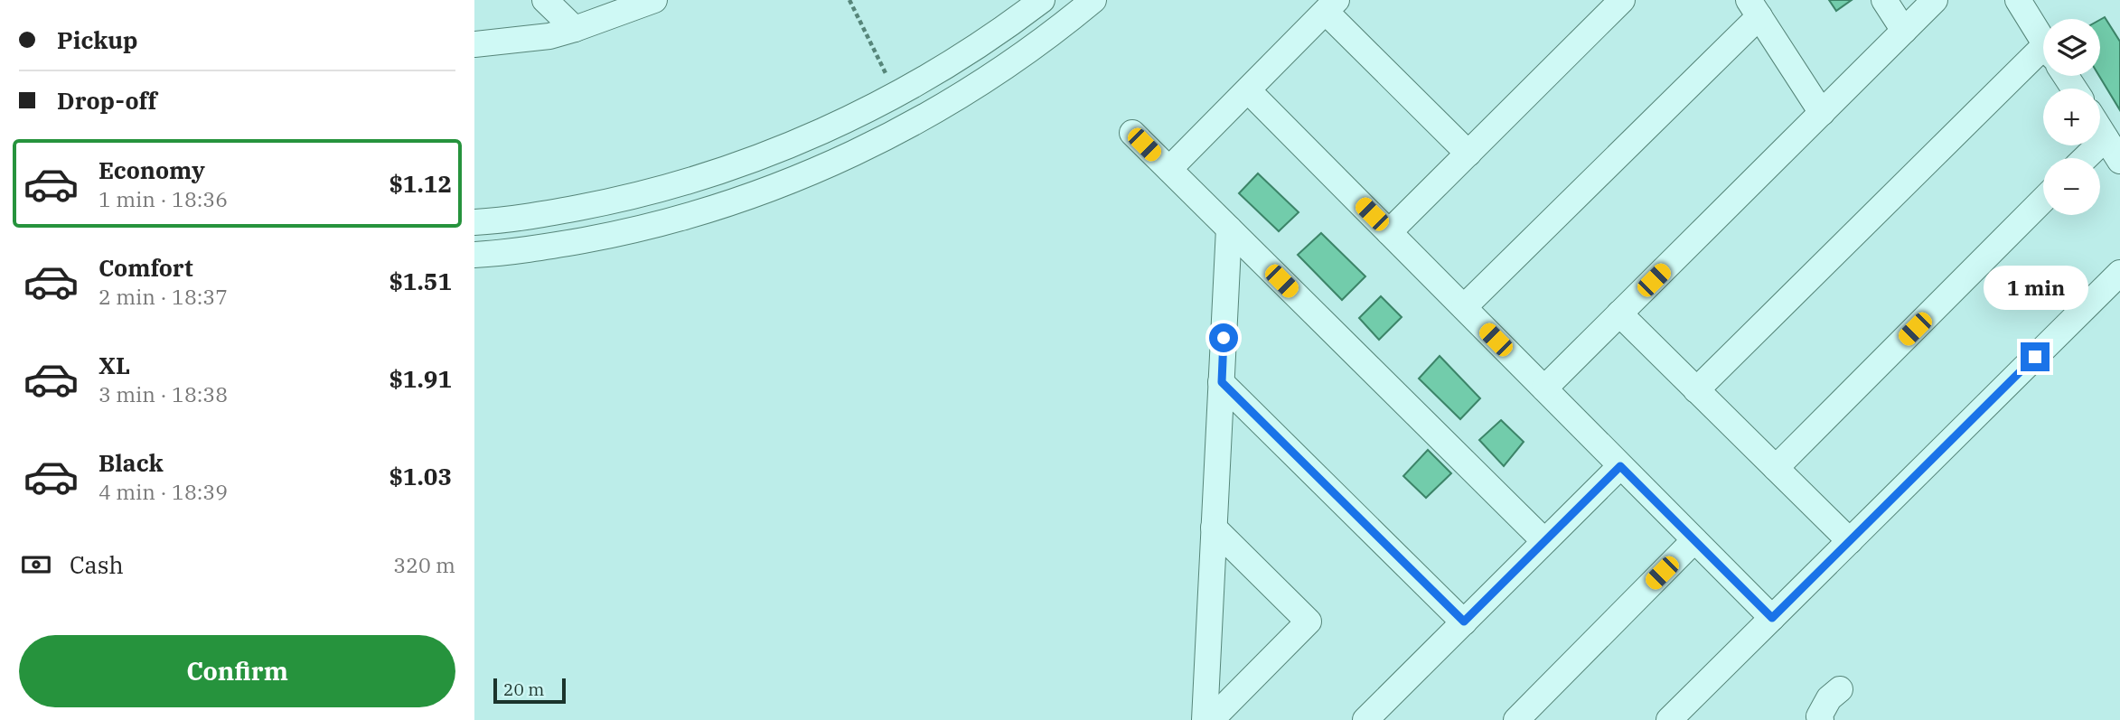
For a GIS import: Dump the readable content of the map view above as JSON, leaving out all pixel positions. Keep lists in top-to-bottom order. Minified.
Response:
{"scale_bar":"20 m","page":{"banner":["Pickup","Drop-off"],"map_buttons":["+","−"],"list":[{"name":"Economy","note":"1 min · 18:36","value":"$1.12"},{"name":"Comfort","note":"2 min · 18:37","value":"$1.51"},{"name":"XL","note":"3 min · 18:38","value":"$1.91"},{"name":"Black","note":"4 min · 18:39","value":"$1.03"}],"bubble":"1 min","pay":["Cash","320 m"],"buttons":"Confirm","scale":"20 m"}}
